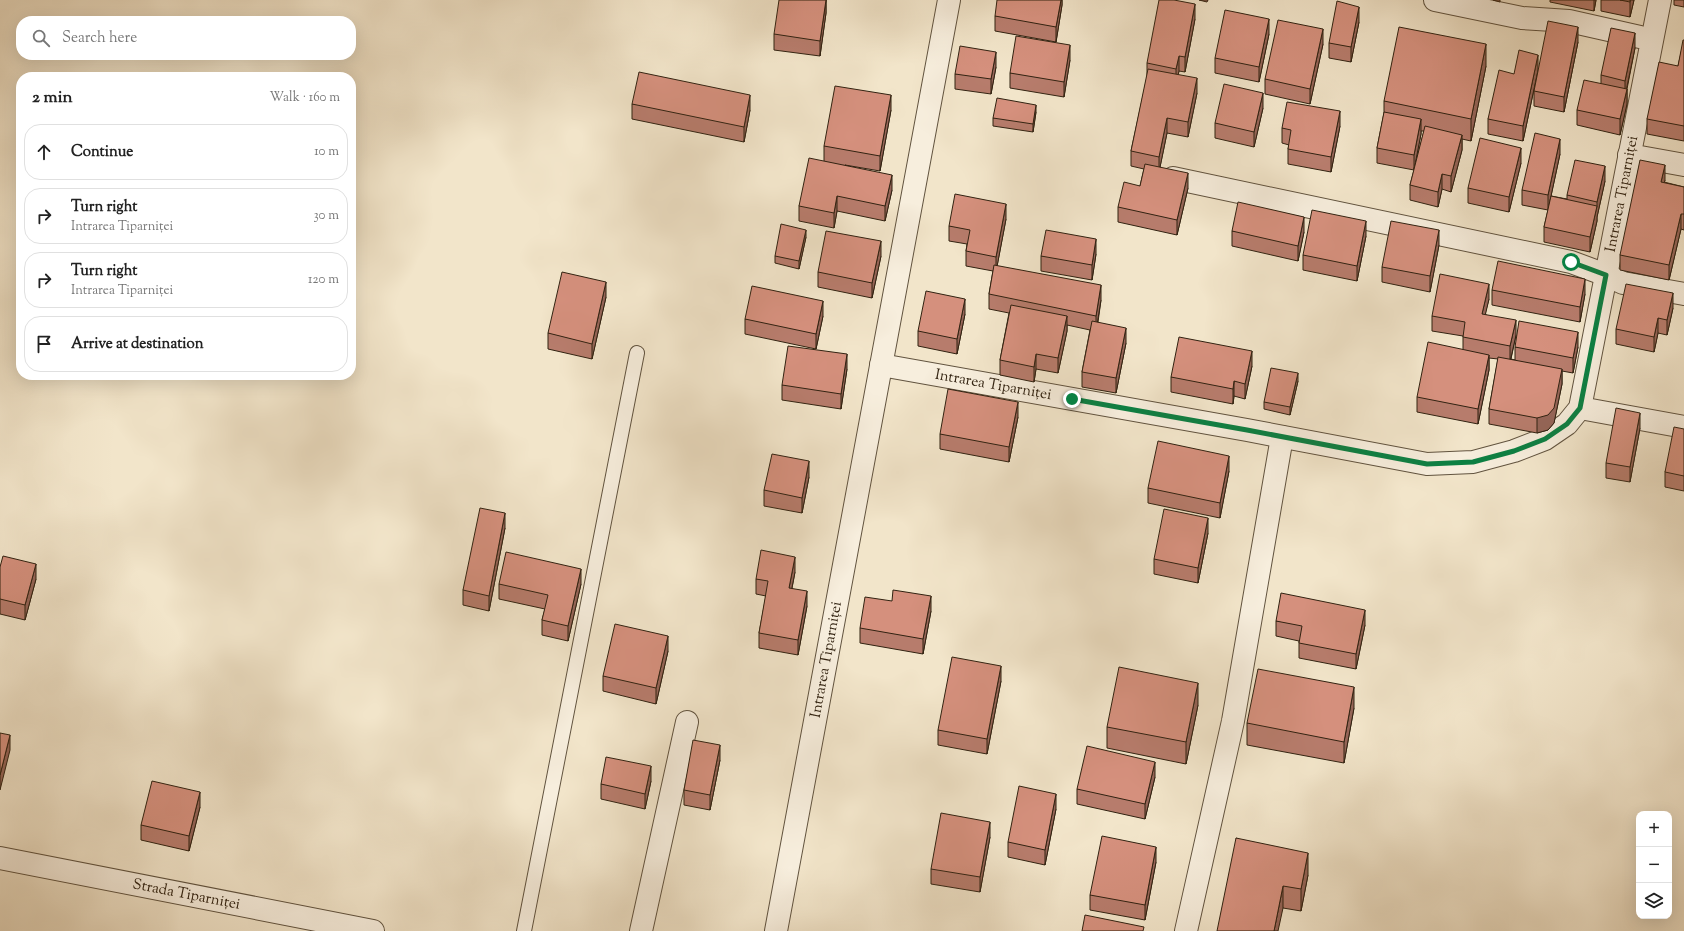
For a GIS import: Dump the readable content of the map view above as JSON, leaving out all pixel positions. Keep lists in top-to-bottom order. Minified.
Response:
{"streets":{"street":["Intrarea Tiparniței","Strada Tiparniței"]},"page":{"search":"Search here","heading":["2 min","Walk · 160 m"],"list":[["Continue","10 m"],["Turn right","Intrarea Tiparniței","30 m"],["Turn right","Intrarea Tiparniței","120 m"],"Arrive at destination"],"map_buttons":["+","−"]}}
